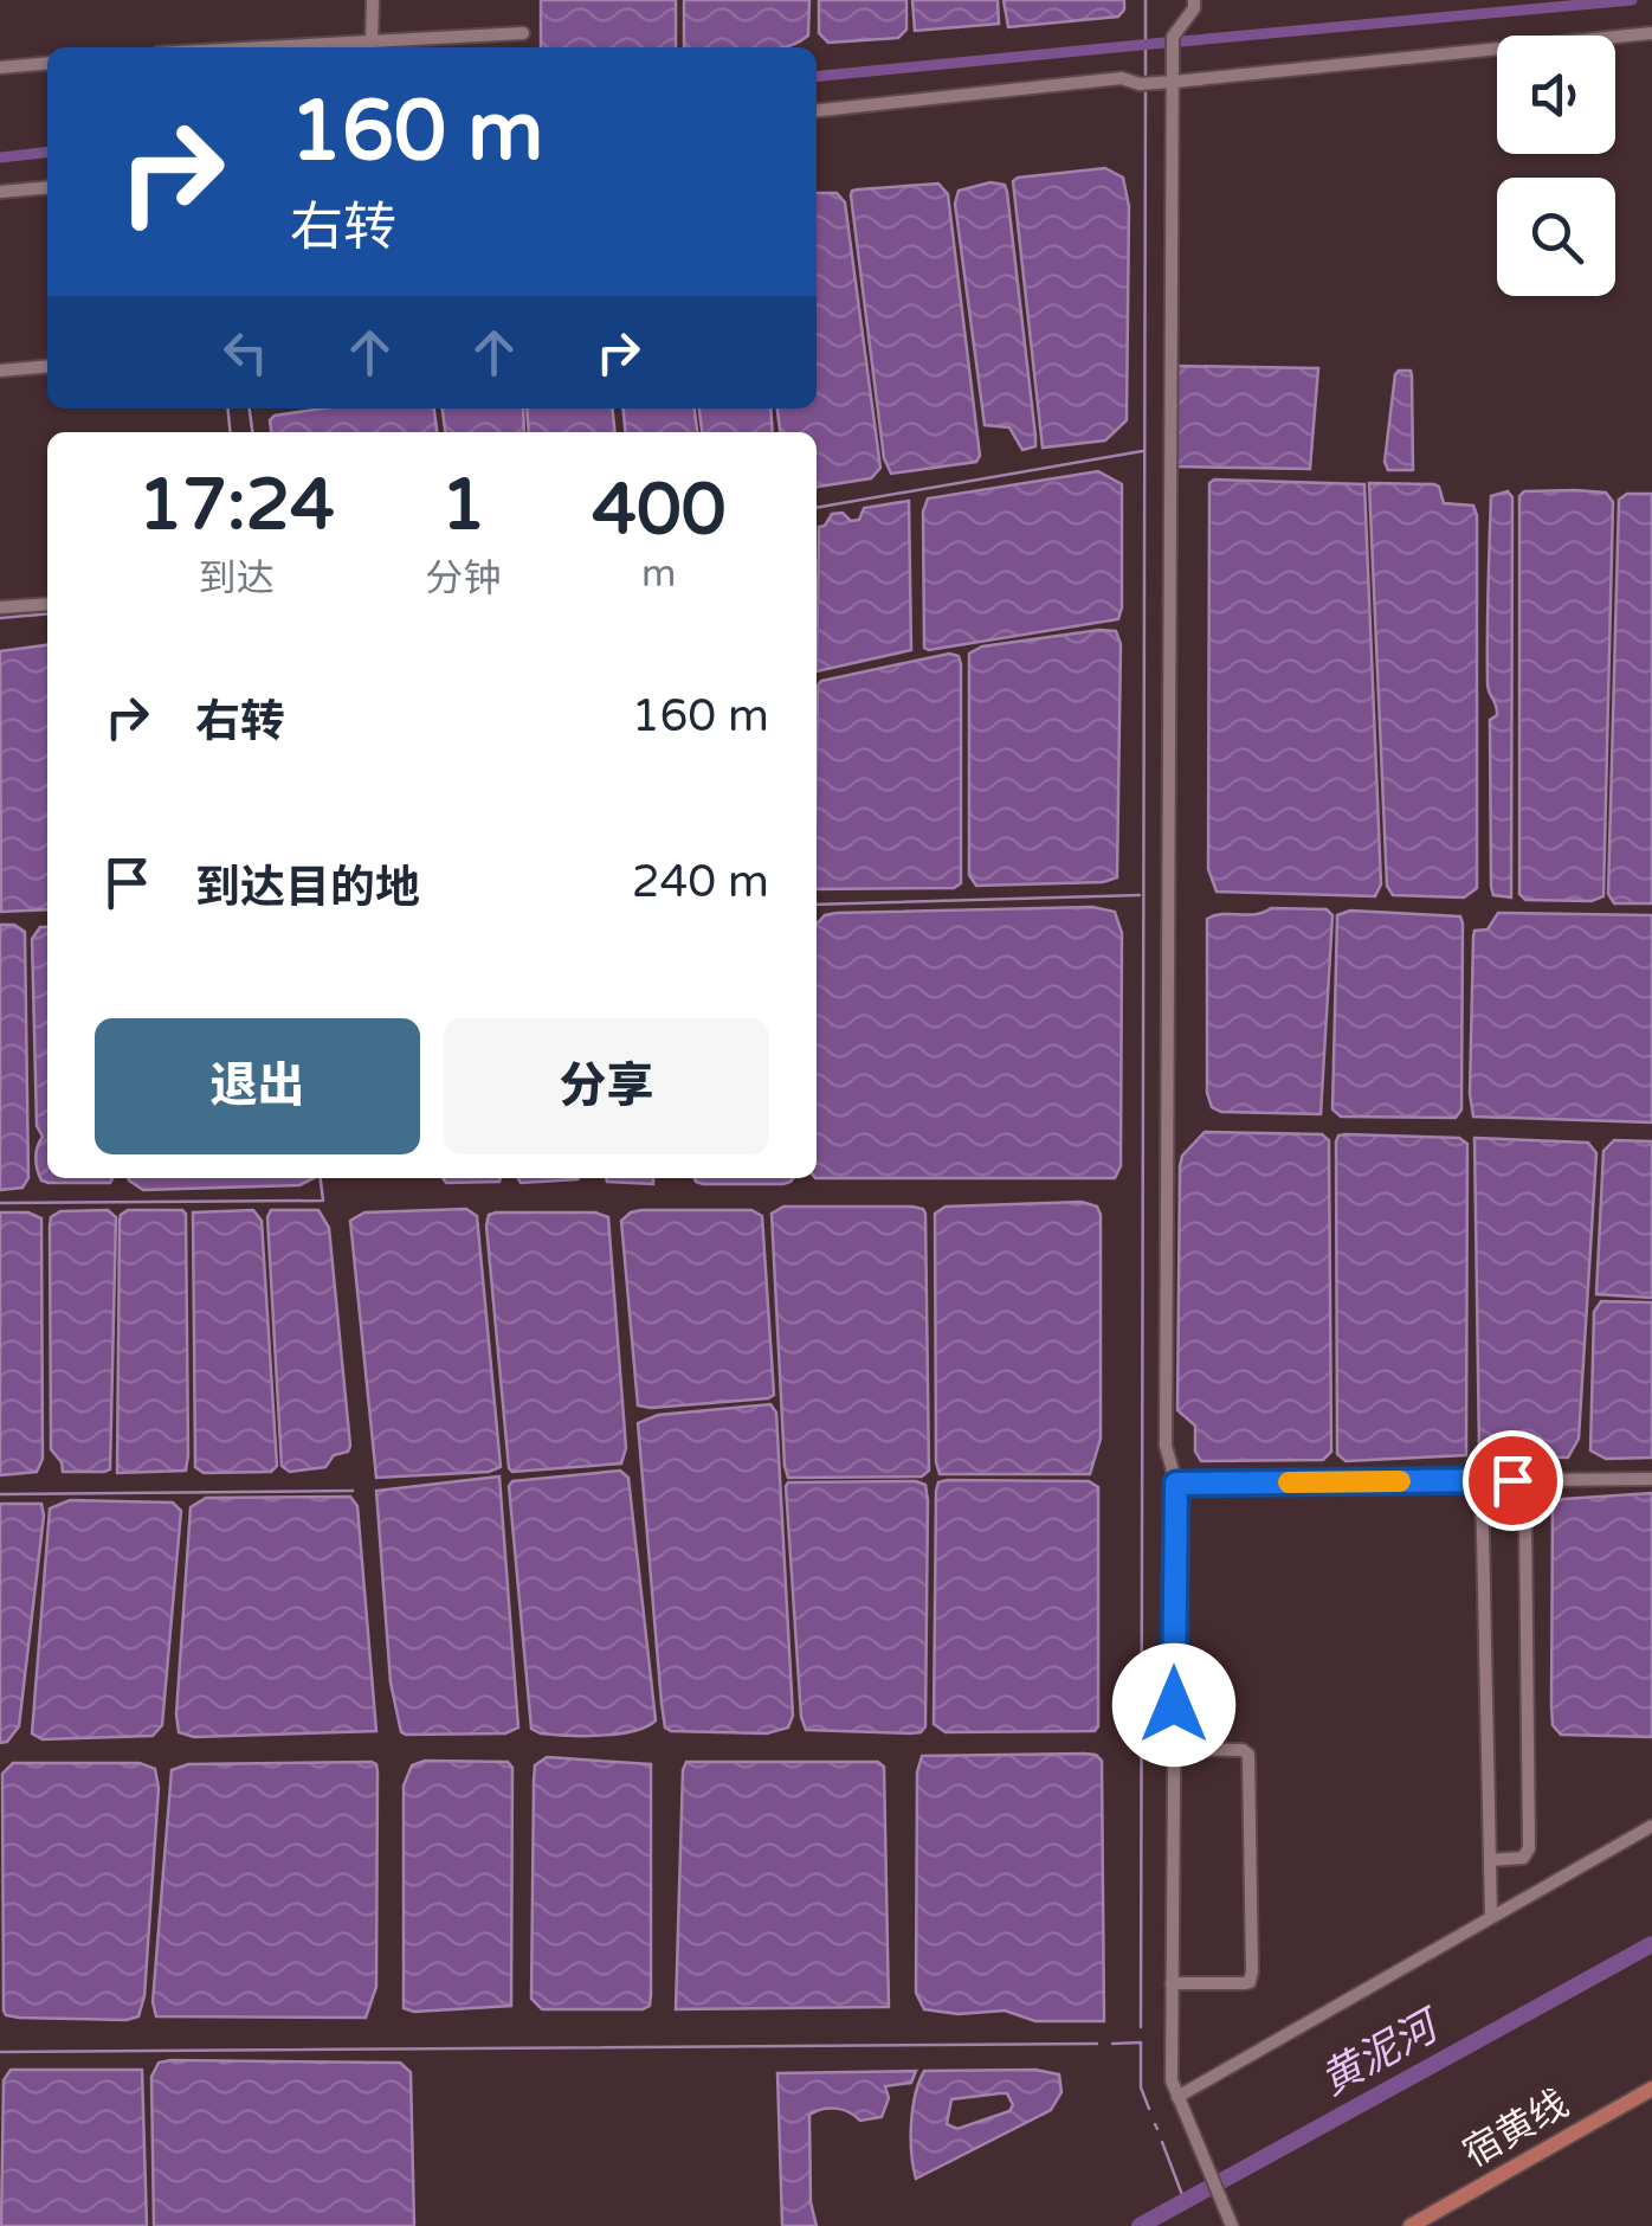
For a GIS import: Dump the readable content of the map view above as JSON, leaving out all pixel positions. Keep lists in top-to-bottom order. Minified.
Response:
{"streets":{"main road":["宿黄线"]},"water":["黄泥河"],"page":{"turn":["160 m","右转"],"eta":["17:24","到达","1","分钟","400","m"],"list":[{"name":"右转","value":"160 m"},{"name":"到达目的地","value":"240 m"}],"buttons":["退出","分享"]}}
